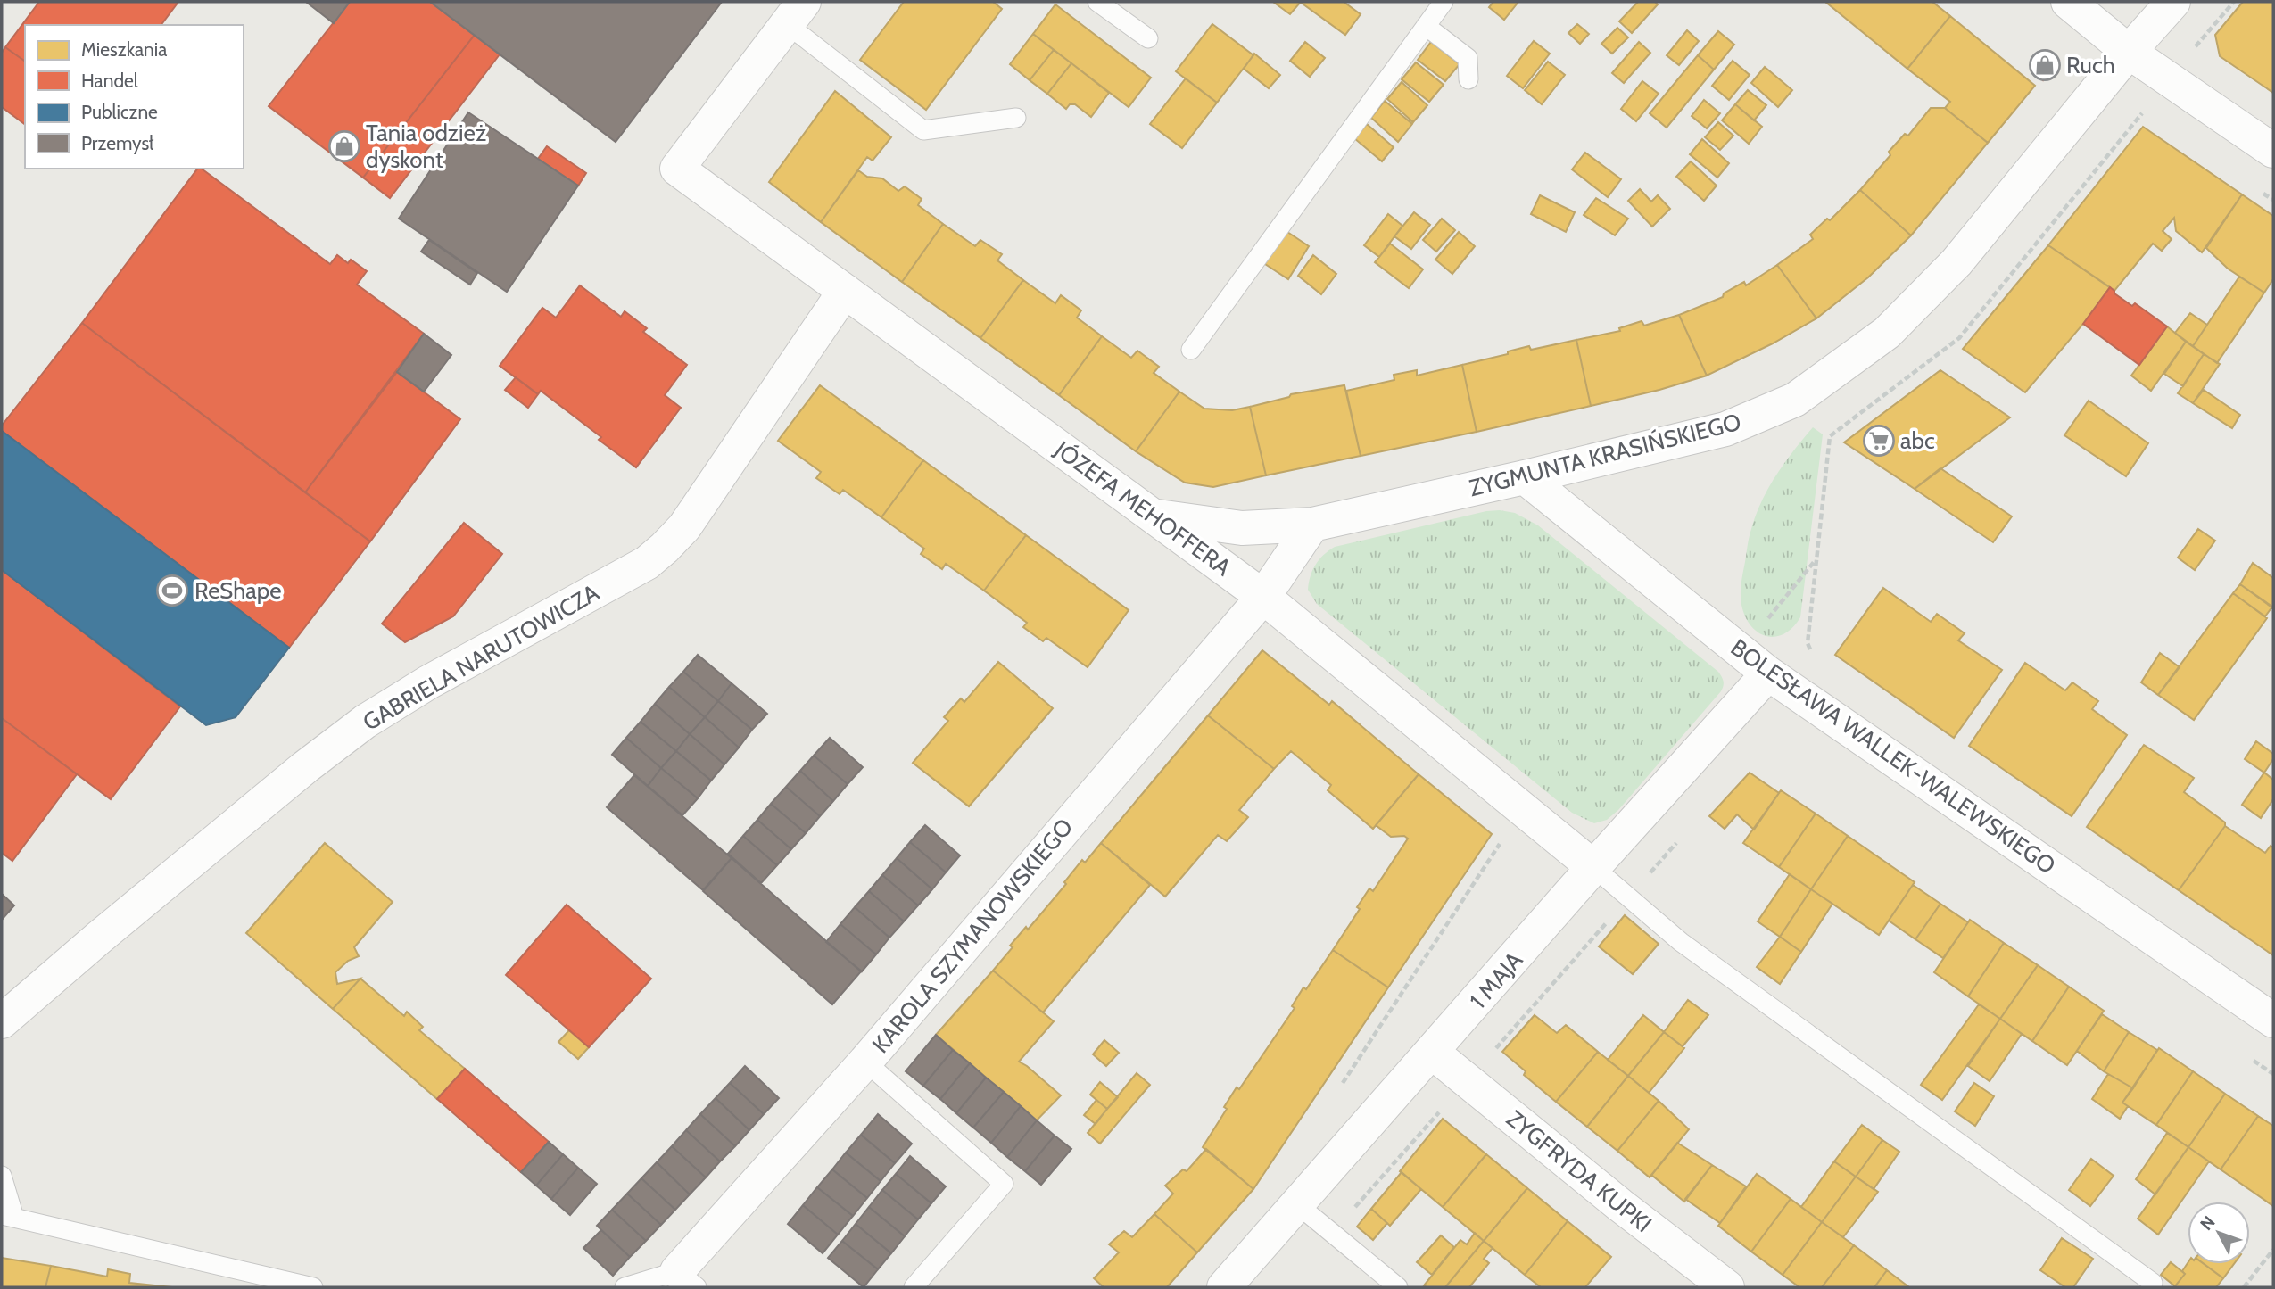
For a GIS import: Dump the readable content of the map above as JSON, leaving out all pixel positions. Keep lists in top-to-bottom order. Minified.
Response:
{"streets":{"street":["ZYGMUNTA KRASIŃSKIEGO","JÓZEFA MEHOFFERA","GABRIELA NARUTOWICZA","BOLESŁAWA WALLEK-WALEWSKIEGO","KAROLA SZYMANOWSKIEGO","1 MAJA","ZYGFRYDA KUPKI"]},"crossings":[["ZYGMUNTA KRASIŃSKIEGO","JÓZEFA MEHOFFERA"],["ZYGMUNTA KRASIŃSKIEGO","BOLESŁAWA WALLEK-WALEWSKIEGO"],["JÓZEFA MEHOFFERA","GABRIELA NARUTOWICZA"],["JÓZEFA MEHOFFERA","KAROLA SZYMANOWSKIEGO"],["JÓZEFA MEHOFFERA","1 MAJA"],["BOLESŁAWA WALLEK-WALEWSKIEGO","1 MAJA"],["1 MAJA","ZYGFRYDA KUPKI"]],"places":{"shop":["Ruch","Tania odzież dyskont"],"supermarket":["abc"],"sports":["ReShape"]},"legend":["Mieszkania","Handel","Publiczne","Przemysł"],"north":"top left"}
